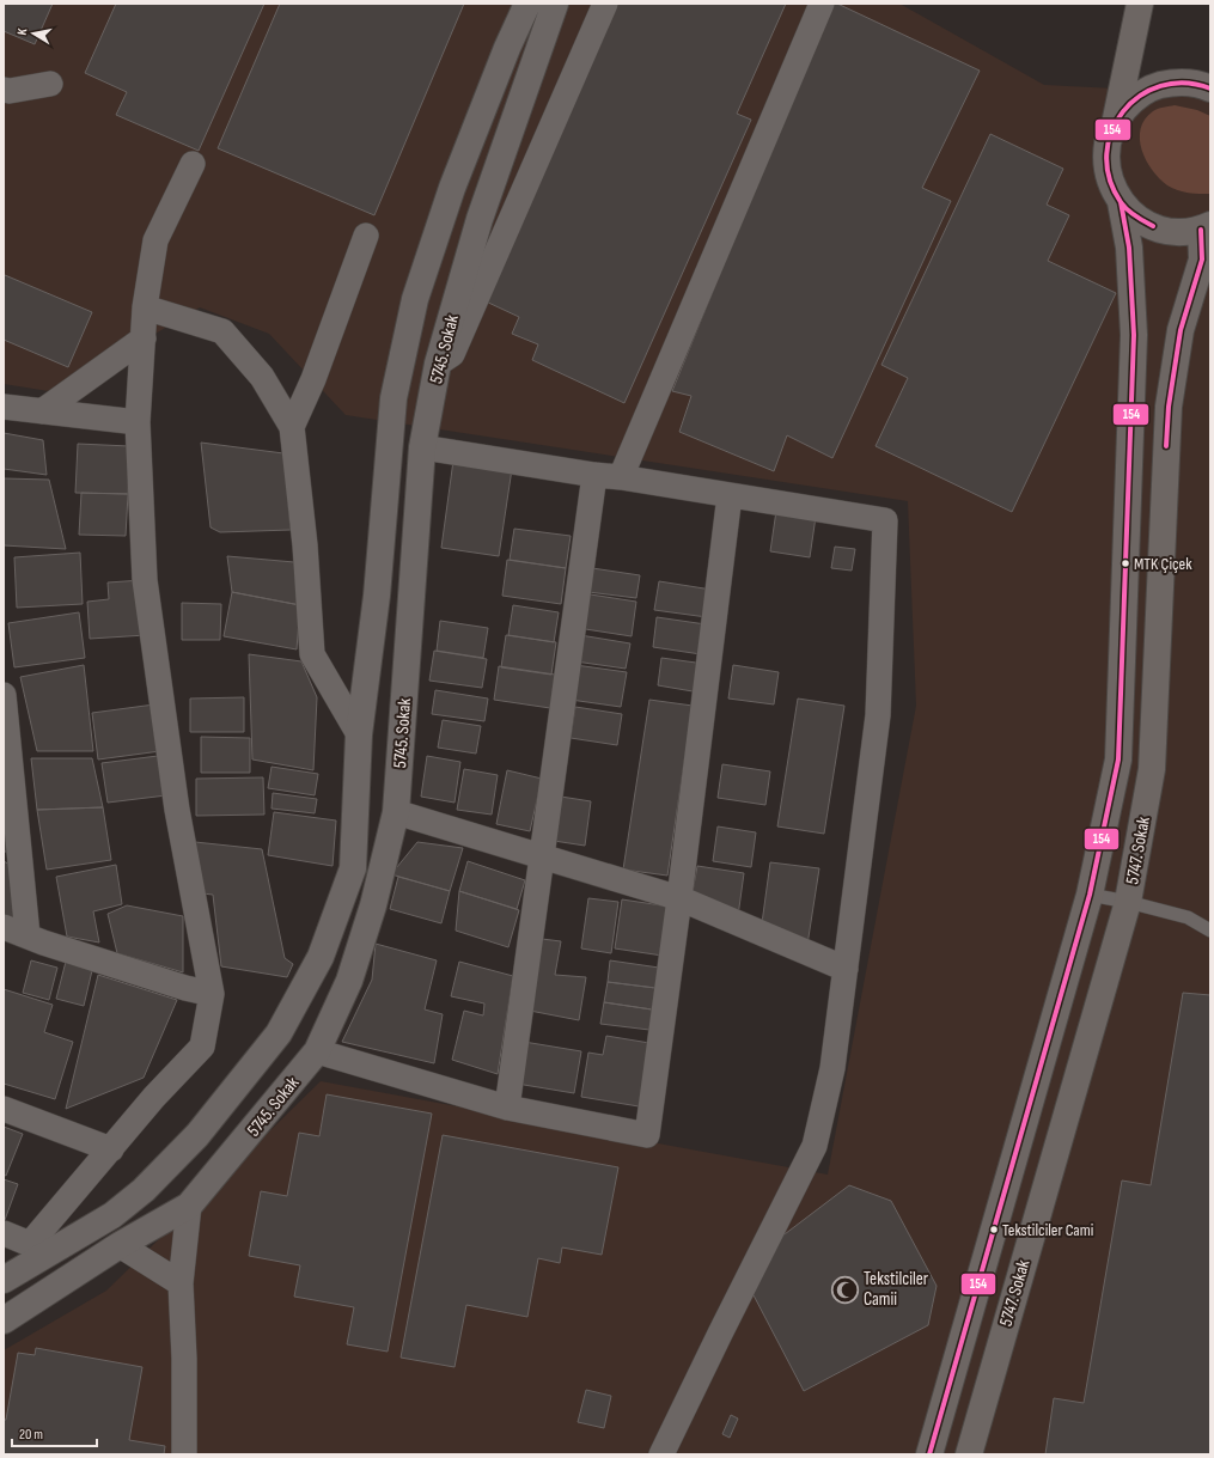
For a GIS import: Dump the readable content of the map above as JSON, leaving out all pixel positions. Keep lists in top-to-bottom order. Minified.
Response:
{"streets":{"main road":["5747. Sokak"],"street":["5745. Sokak"]},"places":{"other":["MTK Çiçek","Tekstilciler Cami"],"mosque":["Tekstilciler Camii"]},"lines":["transit line 154"],"scale_bar":"20 m","north":"left"}
